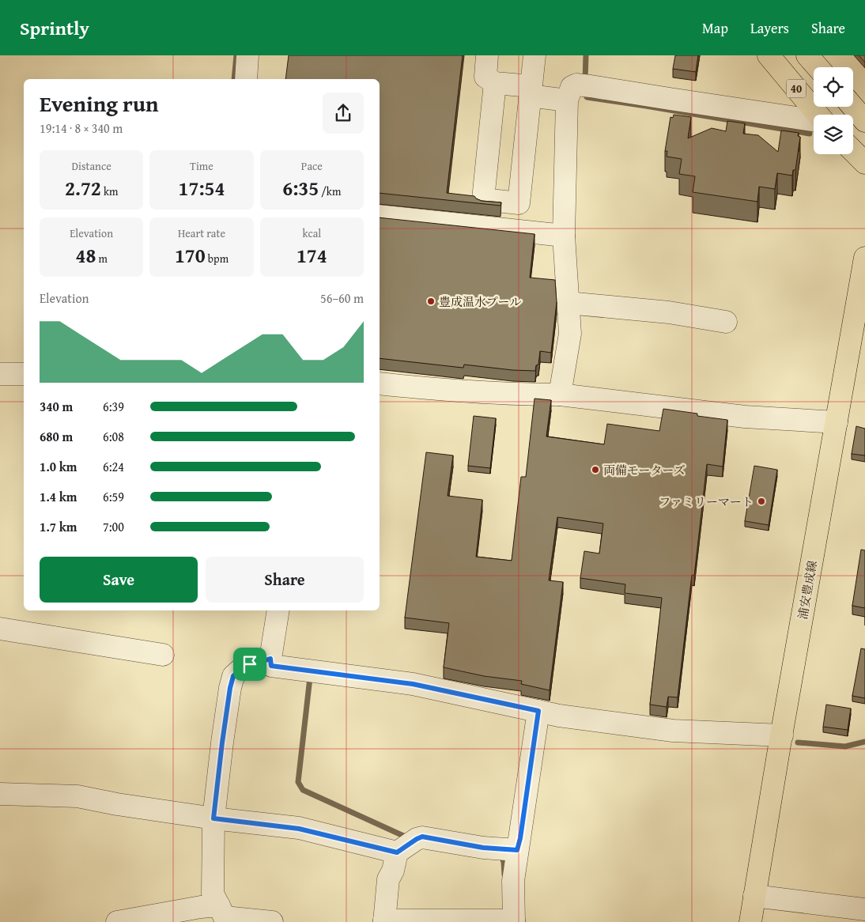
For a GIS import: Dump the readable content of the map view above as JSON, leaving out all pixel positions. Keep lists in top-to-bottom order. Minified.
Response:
{"streets":{"main road":["40","浦安豊成線"]},"places":["豊成温水プール","両備モーターズ","ファミリーマート"],"page":{"header":"Sprintly","nav":["Map","Layers","Share"],"heading":["Evening run","19:14 · 8 × 340 m"],"stats":[["Distance","2.72 km"],["Time","17:54"],["Pace","6:35 /km"],["Elevation","48 m"],["Heart rate","170 bpm"],["kcal","174"]],"chart":["Elevation","56–60 m"],"list":[{"name":"340 m","note":"6:39"},{"name":"680 m","note":"6:08"},{"name":"1.0 km","note":"6:24"},{"name":"1.4 km","note":"6:59"},{"name":"1.7 km","note":"7:00"}],"buttons":["Save","Share"]}}
